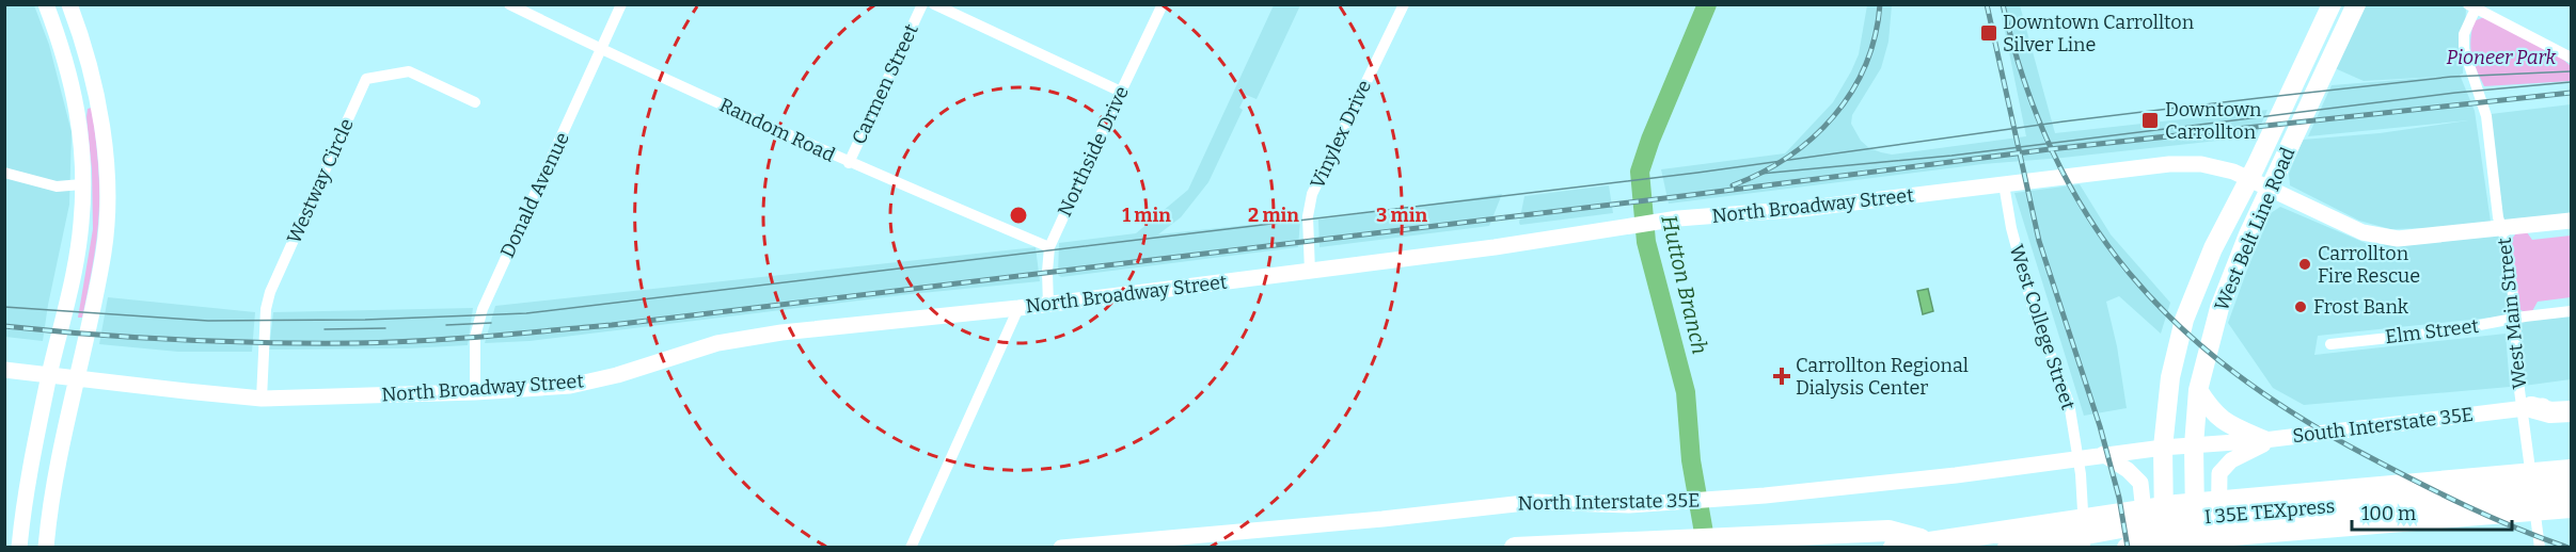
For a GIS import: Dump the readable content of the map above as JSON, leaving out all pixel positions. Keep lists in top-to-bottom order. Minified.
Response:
{"streets":{"highway":["I 35E TEXpress"],"main road":["North Broadway Street","West Belt Line Road","South Interstate 35E","North Interstate 35E"],"street":["Carmen Street","Random Road","Vinylex Drive","Northside Drive","Westway Circle","Donald Avenue","West Main Street","West College Street","Elm Street"]},"crossings":[["Carmen Street","Random Road"],["Random Road","Northside Drive"],["Random Road","Donald Avenue"],["Vinylex Drive","North Broadway Street"],["Northside Drive","North Broadway Street"],["Westway Circle","North Broadway Street"],["Donald Avenue","North Broadway Street"],["North Broadway Street","West Belt Line Road"],["North Broadway Street","West Main Street"],["North Broadway Street","West College Street"],["West Belt Line Road","South Interstate 35E"],["West Belt Line Road","North Interstate 35E"],["West Main Street","Elm Street"],["South Interstate 35E","North Interstate 35E"]],"water":["Hutton Branch"],"parks":["Pioneer Park"],"places":{"transit":["Downtown Carrollton Silver Line","Downtown Carrollton"],"other":["Carrollton Fire Rescue","Frost Bank"],"health":["Carrollton Regional Dialysis Center"]},"scale_bar":"100 m","rings":["1 min","2 min","3 min"]}
